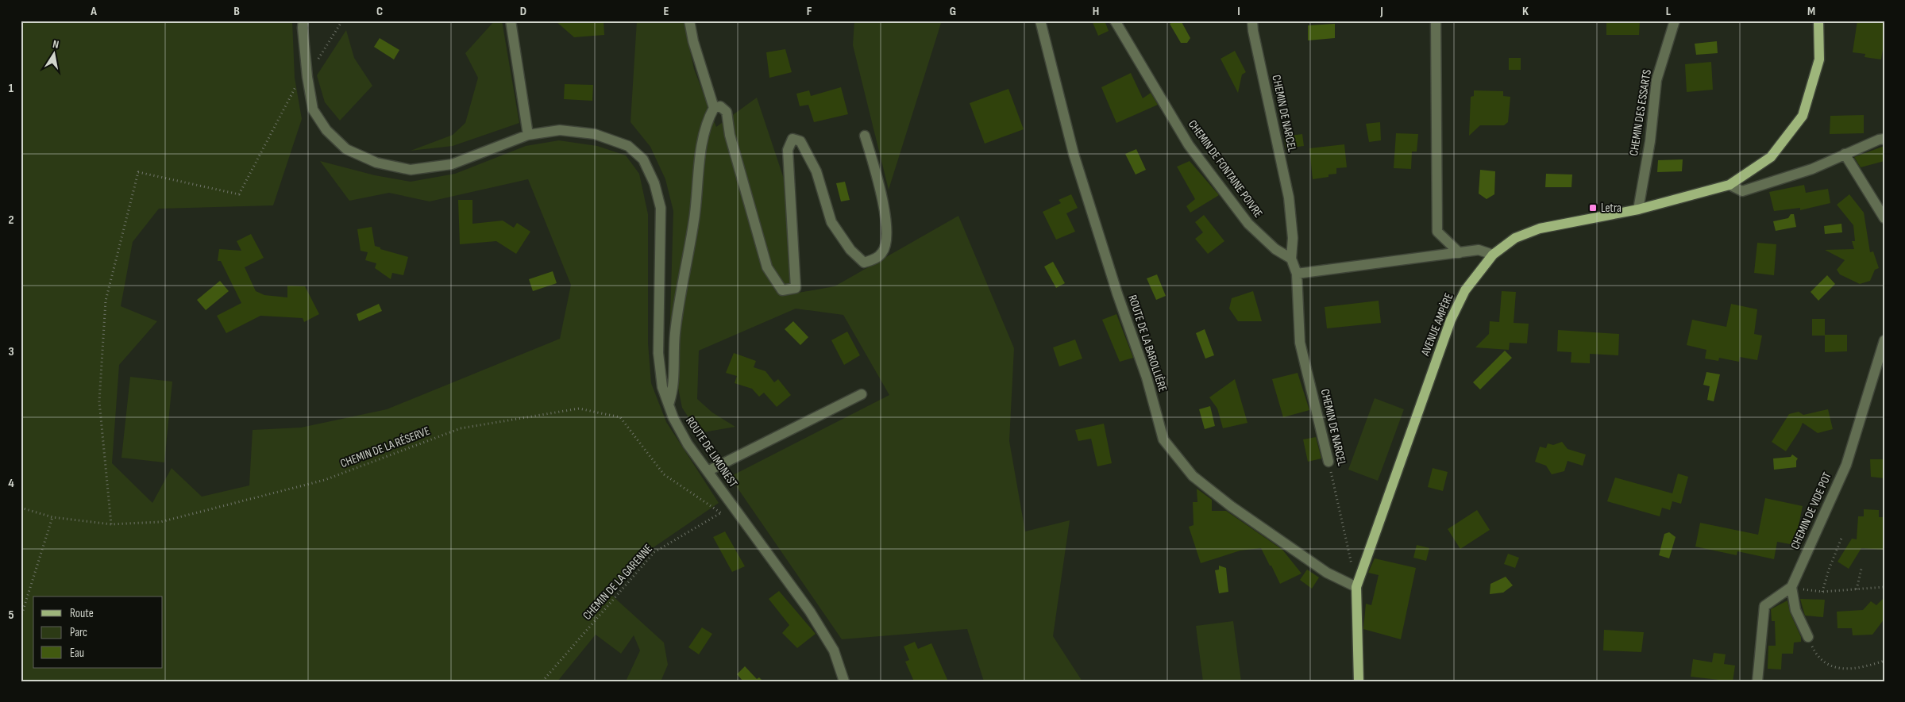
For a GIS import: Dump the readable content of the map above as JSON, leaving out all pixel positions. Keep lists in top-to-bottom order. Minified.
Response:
{"streets":{"main road":["AVENUE AMPÈRE"],"street":["CHEMIN DES ESSARTS","CHEMIN DE NARCEL","CHEMIN DE FONTAINE POIVRE","ROUTE DE LA BAROLLIÈRE","ROUTE DE LIMONEST","CHEMIN DE VIDE POT"],"path":["CHEMIN DE LA RÉSERVE","CHEMIN DE LA GARENNE"]},"crossings":[["CHEMIN DES ESSARTS","AVENUE AMPÈRE"],["CHEMIN DE NARCEL","CHEMIN DE FONTAINE POIVRE"],["AVENUE AMPÈRE","ROUTE DE LA BAROLLIÈRE"],["CHEMIN DE LA RÉSERVE","CHEMIN DE LA GARENNE"]],"places":{"transit":["Letra"]},"legend":["Route","Parc","Eau"],"north":"top","grid":{"columns":["A","B","C","D","E","F","G","H","I","J","K","L","M"],"rows":["1","2","3","4","5"]}}
